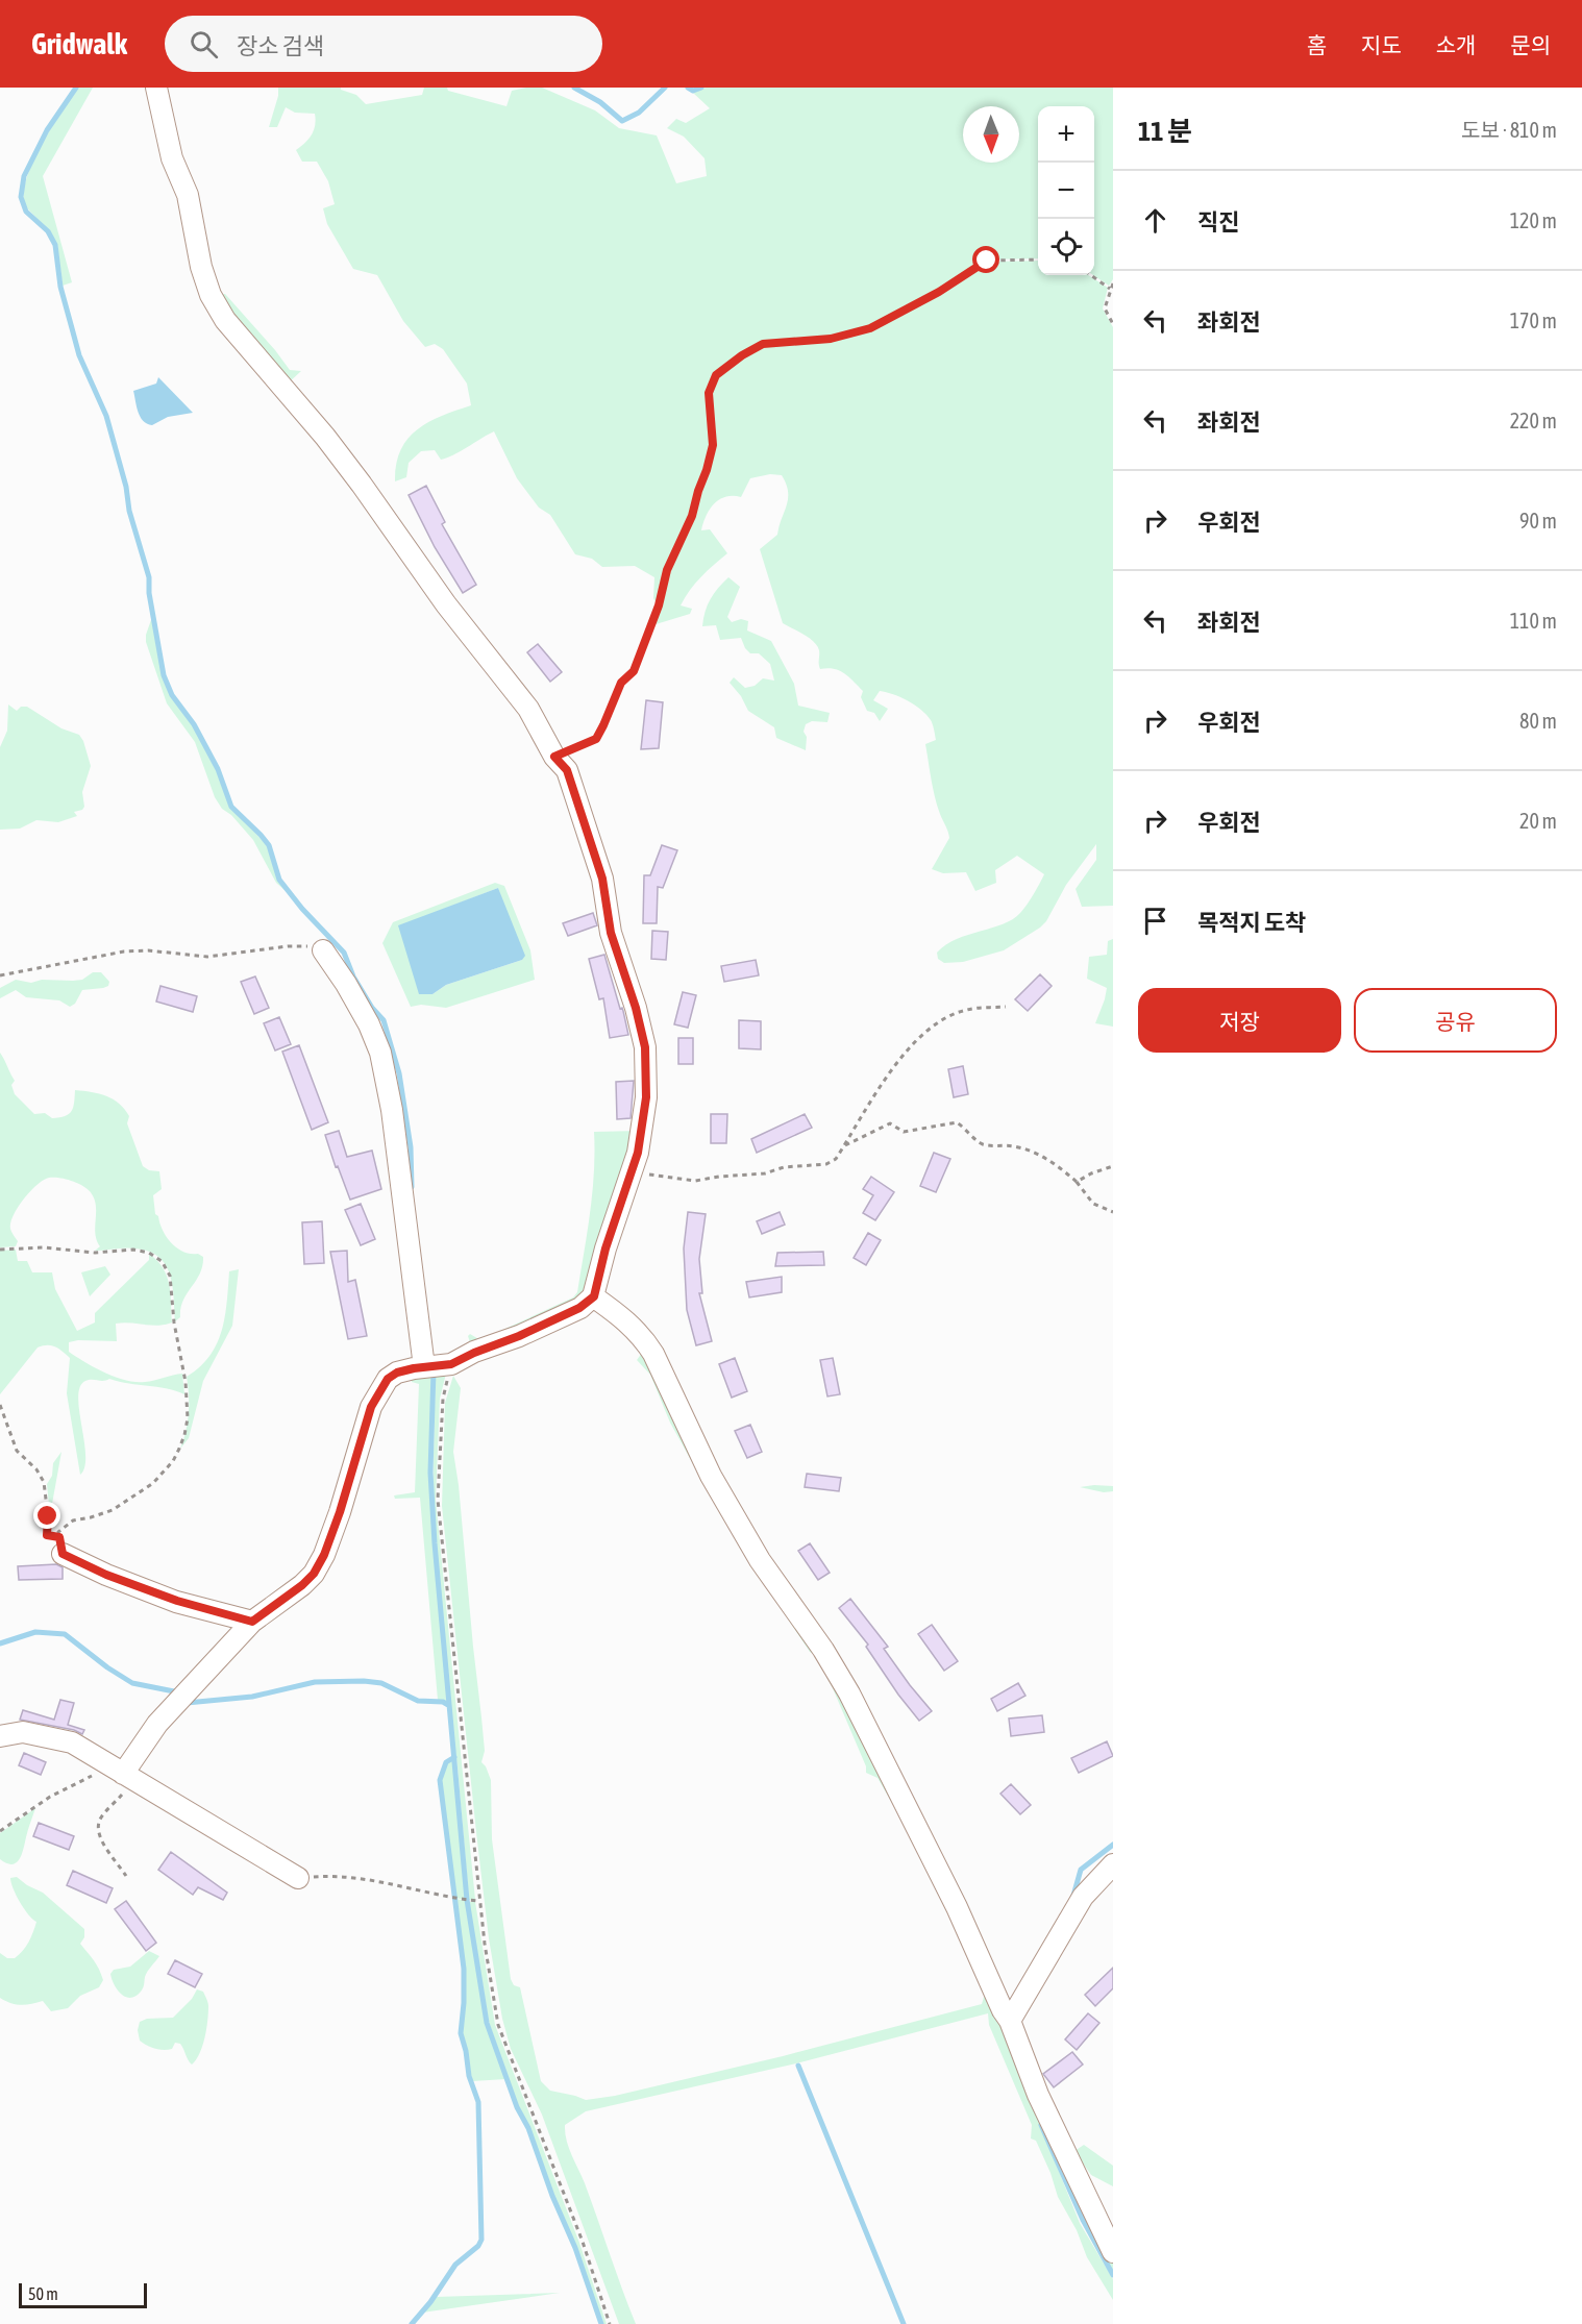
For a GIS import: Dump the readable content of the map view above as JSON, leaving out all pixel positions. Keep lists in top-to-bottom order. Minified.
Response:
{"scale_bar":"50 m","north":"bottom","page":{"header":"Gridwalk","search":"장소 검색","nav":["홈","지도","소개","문의"],"heading":["11 분","도보 · 810 m"],"map_buttons":["+","−"],"list":[["직진","120 m"],["좌회전","170 m"],["좌회전","220 m"],["우회전","90 m"],["좌회전","110 m"],["우회전","80 m"],["우회전","20 m"],"목적지 도착"],"buttons":["저장","공유"],"scale":"50 m"}}
